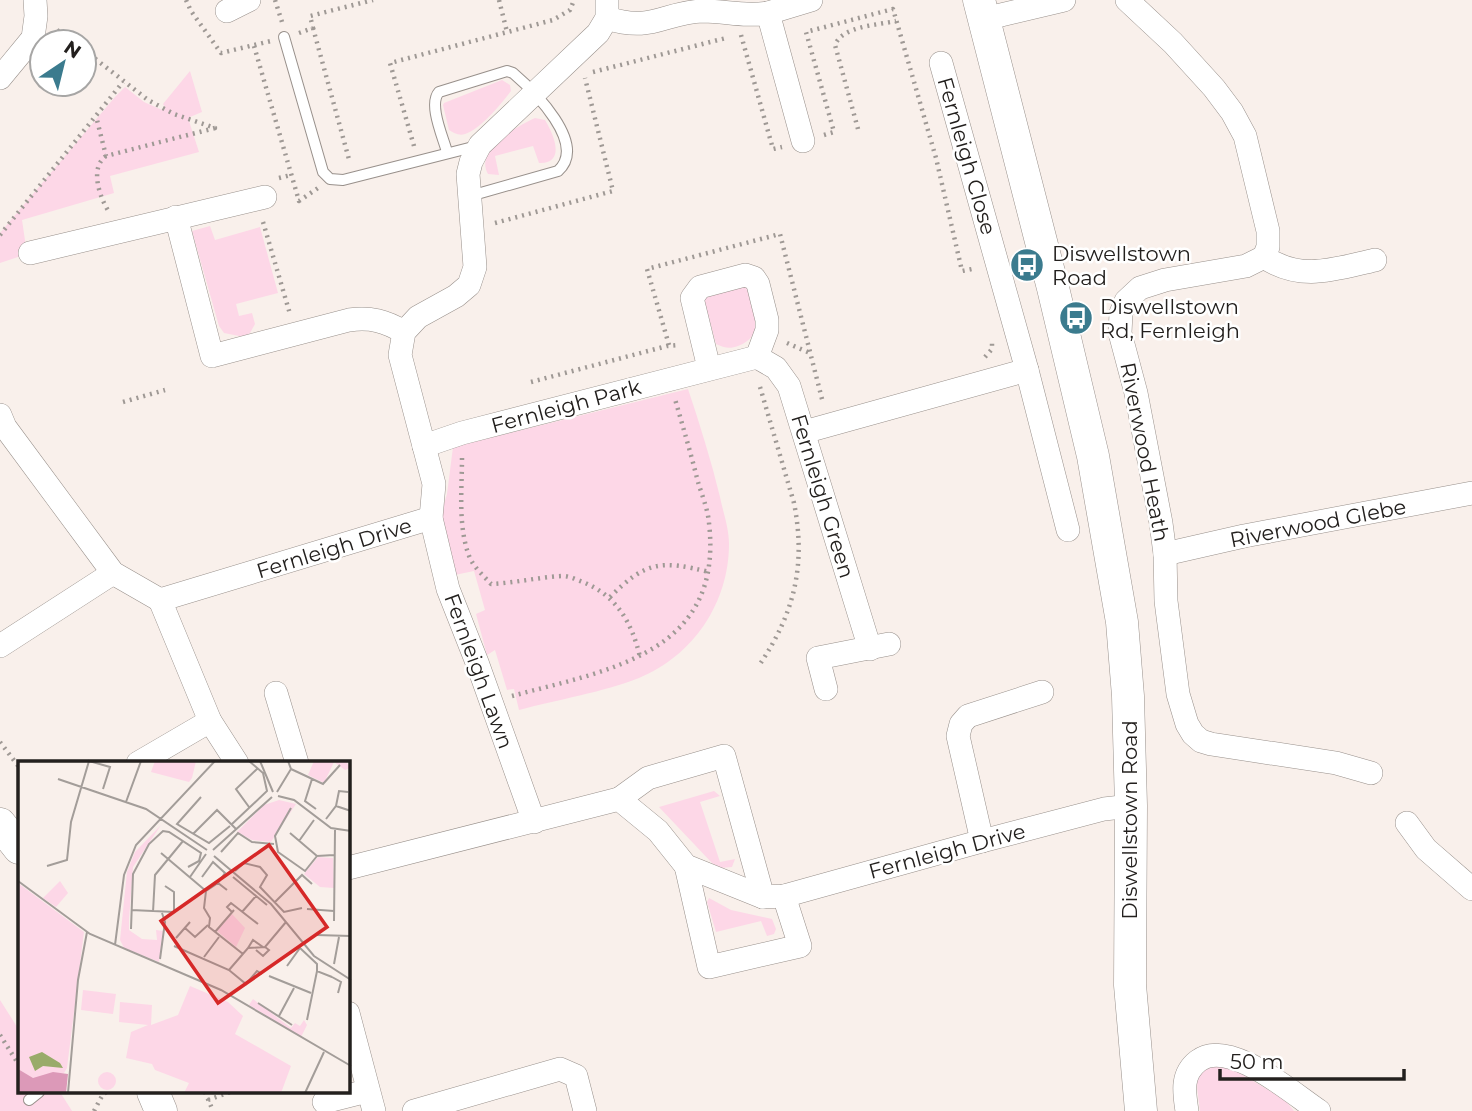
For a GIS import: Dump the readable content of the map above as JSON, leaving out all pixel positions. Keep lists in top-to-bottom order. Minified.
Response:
{"streets":{"street":["Fernleigh Close","Fernleigh Park","Riverwood Heath","Fernleigh Green","Riverwood Glebe","Fernleigh Drive","Fernleigh Lawn","Diswellstown Road"]},"crossings":[["Fernleigh Park","Fernleigh Green"],["Fernleigh Park","Fernleigh Drive"],["Riverwood Heath","Riverwood Glebe"],["Fernleigh Drive","Fernleigh Lawn"],["Fernleigh Drive","Diswellstown Road"]],"places":{"bus stop":["Diswellstown Road","Diswellstown Rd, Fernleigh"]},"scale_bar":"50 m","north":"top right"}
